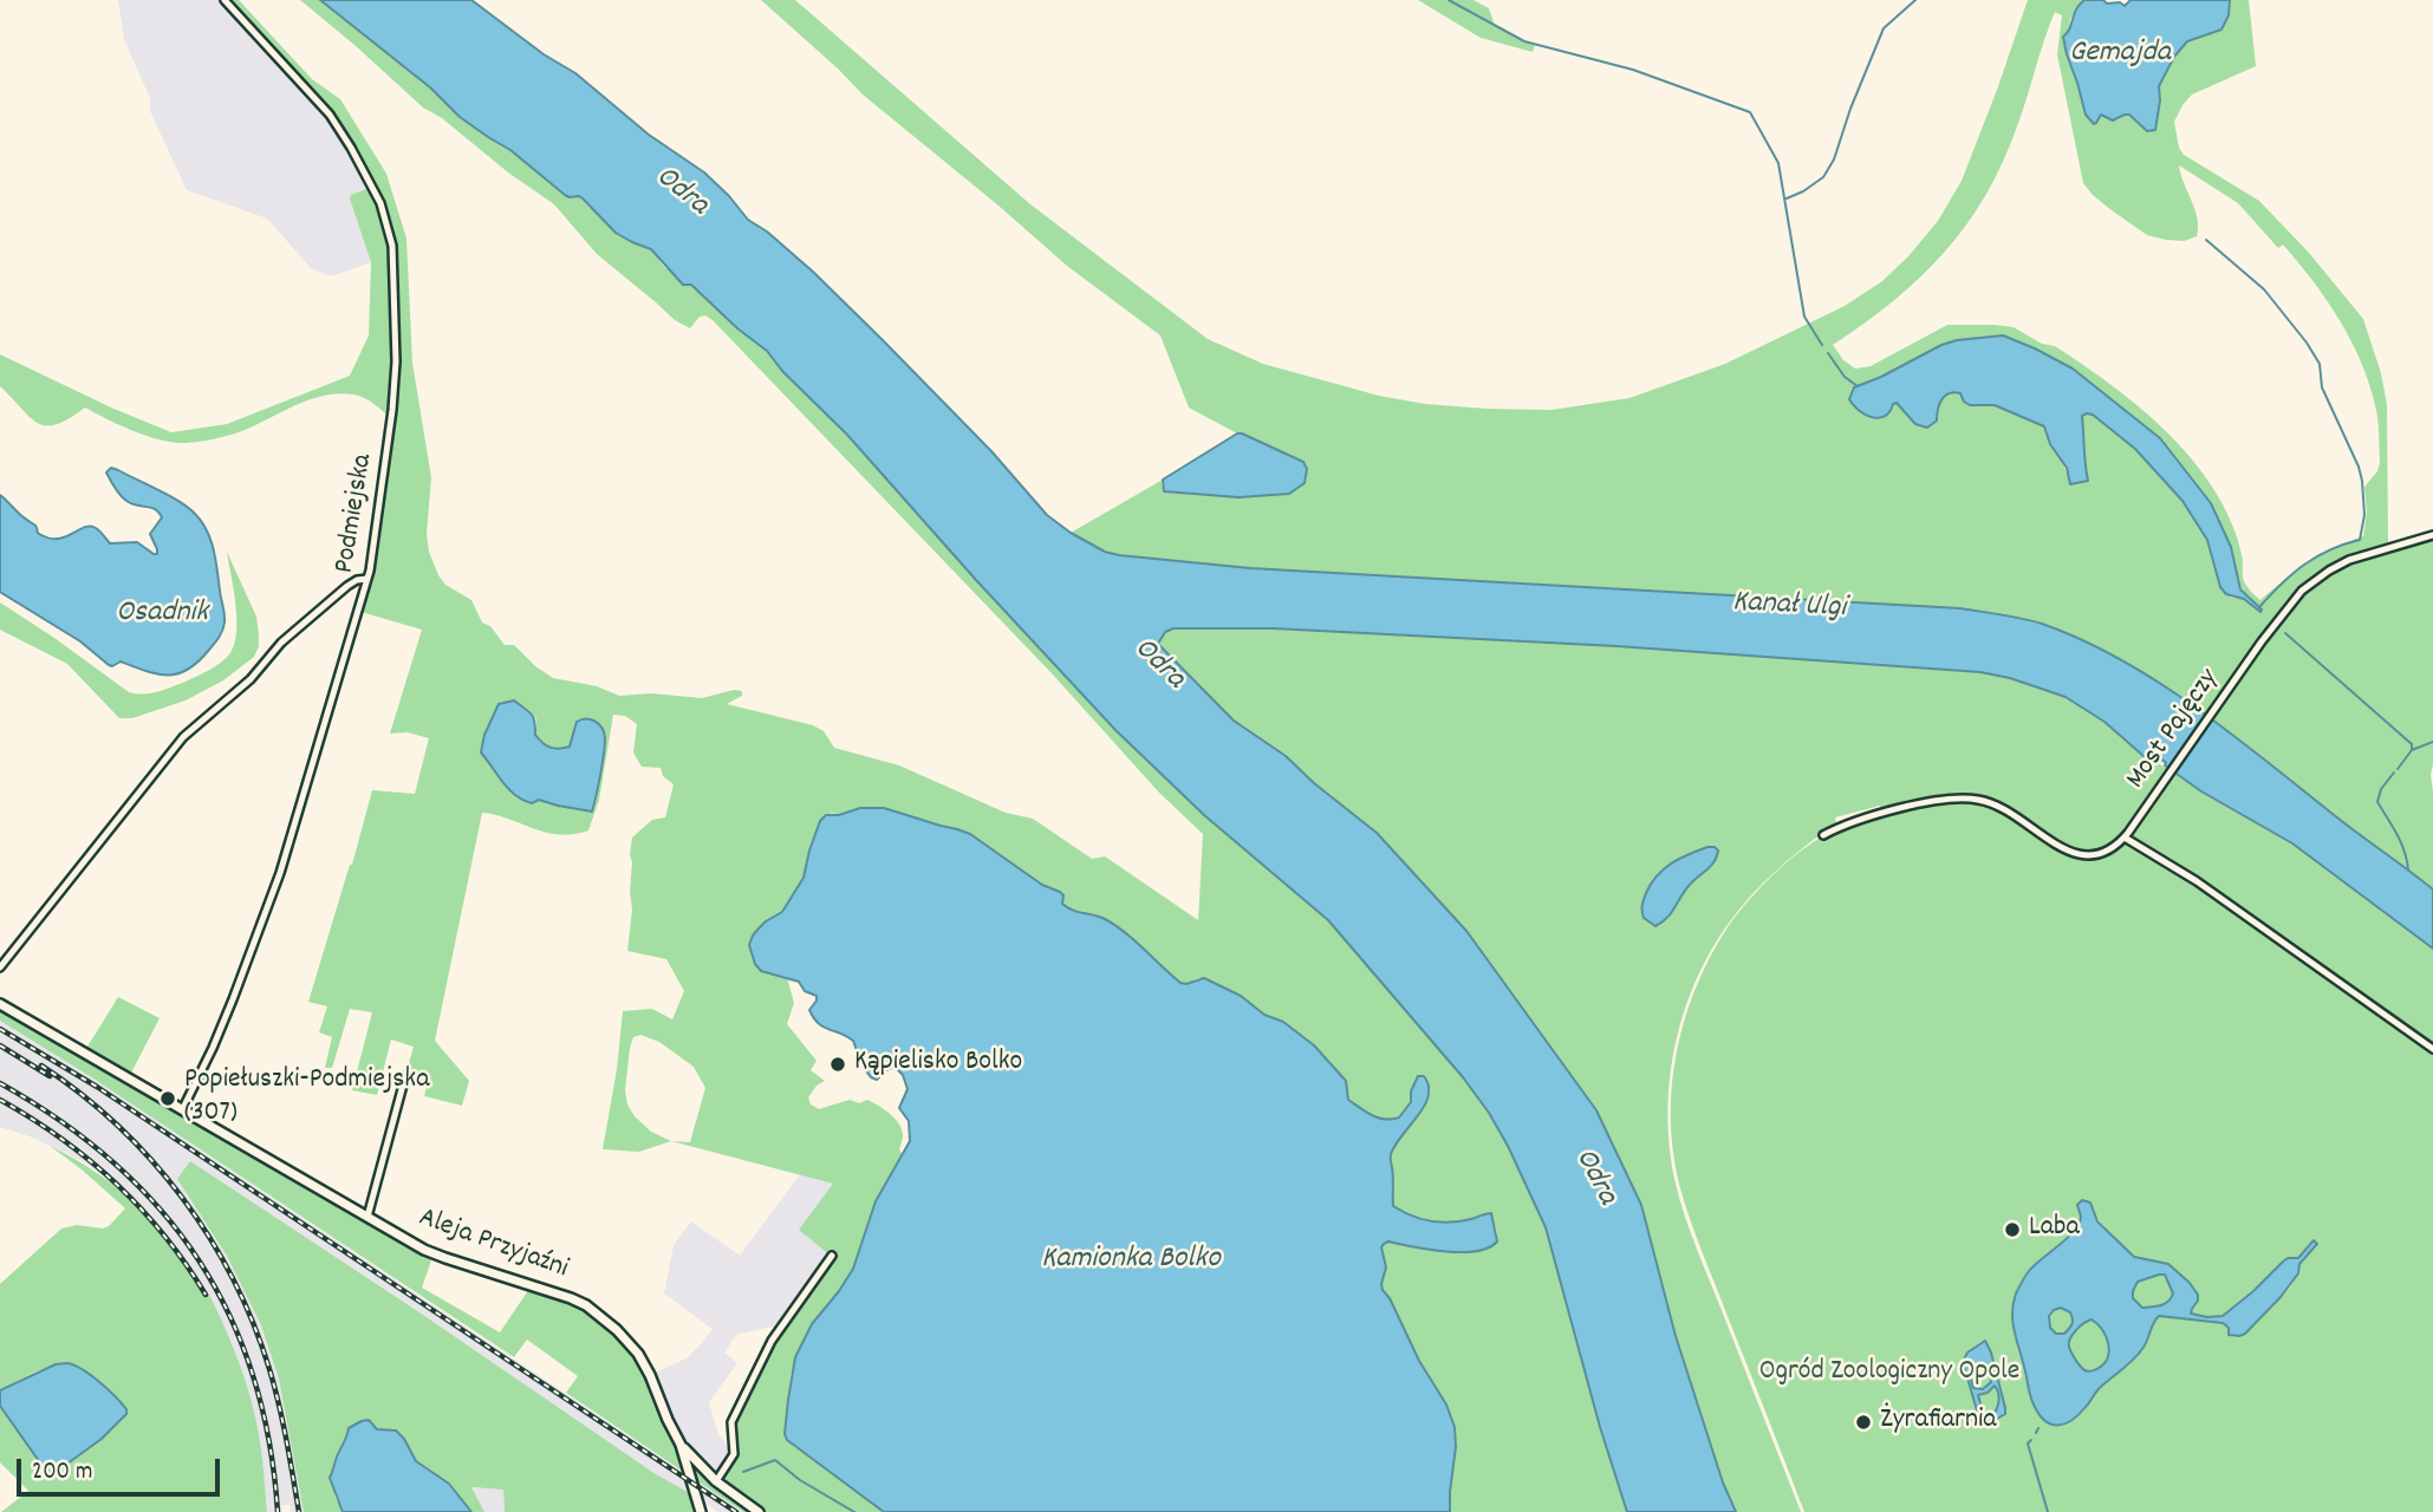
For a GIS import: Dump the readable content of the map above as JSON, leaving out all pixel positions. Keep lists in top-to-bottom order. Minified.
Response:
{"streets":{"main road":["Aleja Przyjaźni"],"street":["Podmiejska","Most Pajęczy"]},"crossings":[["Podmiejska","Aleja Przyjaźni"]],"water":["Gemajda","Odra","Kanał Ulgi","Osadnik","Kamionka Bolko"],"parks":["Ogród Zoologiczny Opole"],"places":["Kąpielisko Bolko","Popiełuszki-Podmiejska (307)","Laba","Żyrafiarnia"],"scale_bar":"200 m"}
